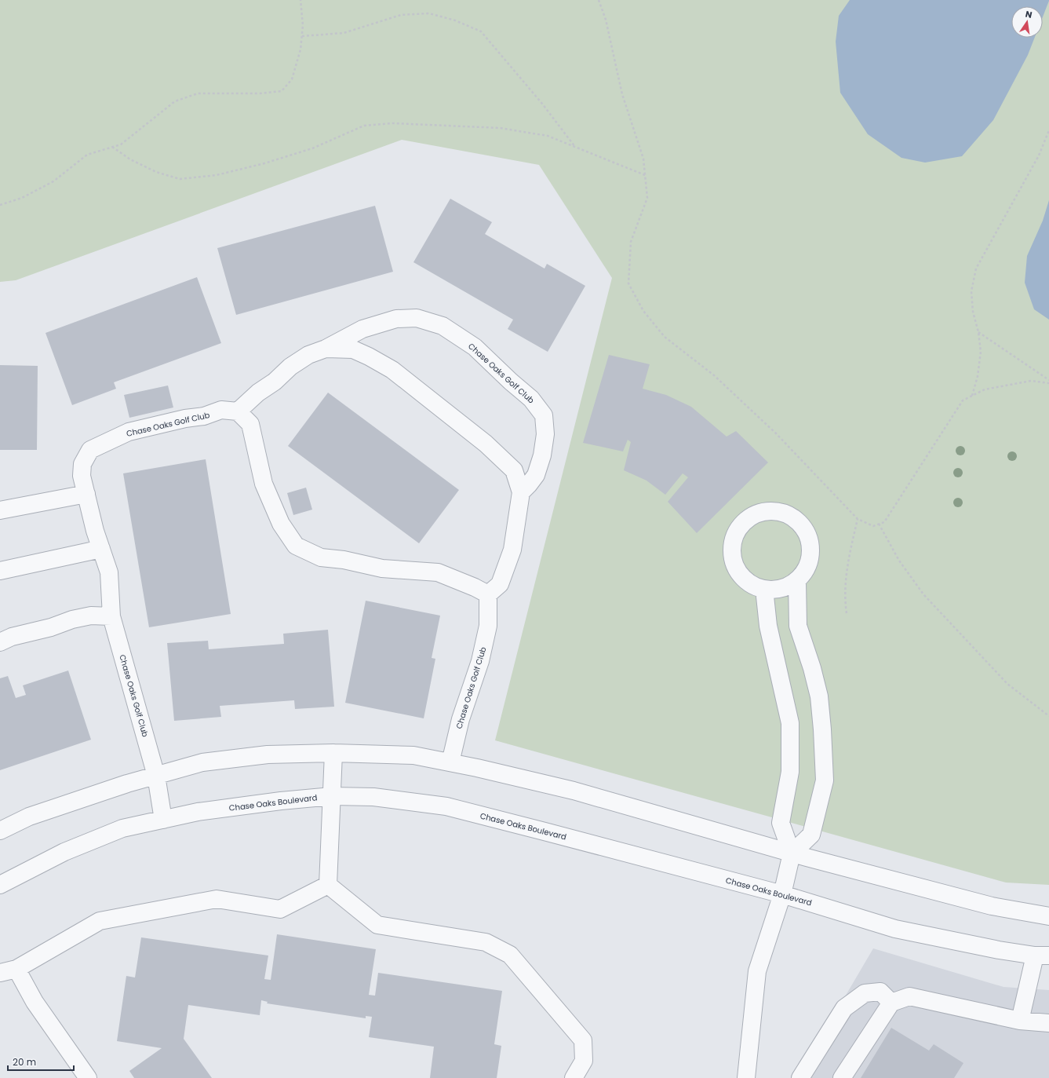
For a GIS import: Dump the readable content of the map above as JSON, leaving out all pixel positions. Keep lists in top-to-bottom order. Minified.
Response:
{"streets":{"street":["Chase Oaks Golf Club","Chase Oaks Boulevard"]},"crossings":[["Chase Oaks Golf Club","Chase Oaks Boulevard"]],"scale_bar":"20 m","north":"top"}
